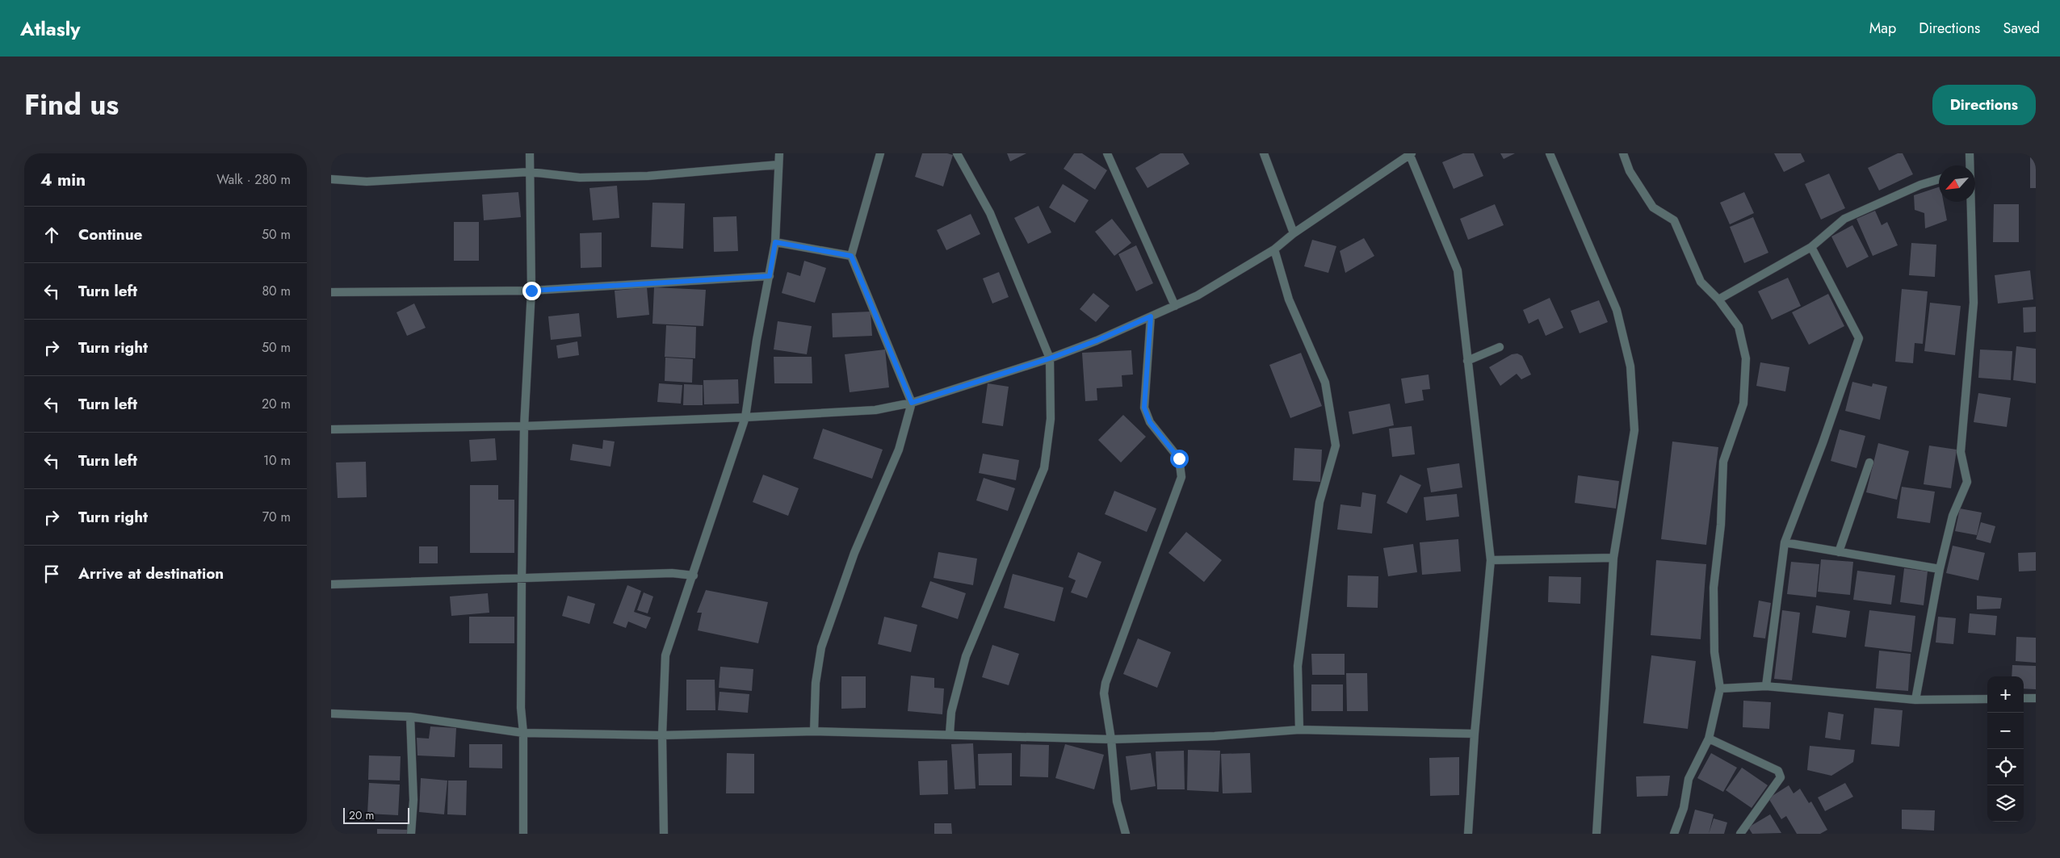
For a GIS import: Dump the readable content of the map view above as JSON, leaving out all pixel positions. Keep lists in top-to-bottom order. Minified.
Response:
{"scale_bar":"20 m","north":"bottom left","page":{"header":"Atlasly","nav":["Map","Directions","Saved"],"title":"Find us","buttons":"Directions","heading":["4 min","Walk · 280 m"],"list":[["Continue","50 m"],["Turn left","80 m"],["Turn right","50 m"],["Turn left","20 m"],["Turn left","10 m"],["Turn right","70 m"],"Arrive at destination"],"map_buttons":["+","−"],"scale":"20 m"}}
